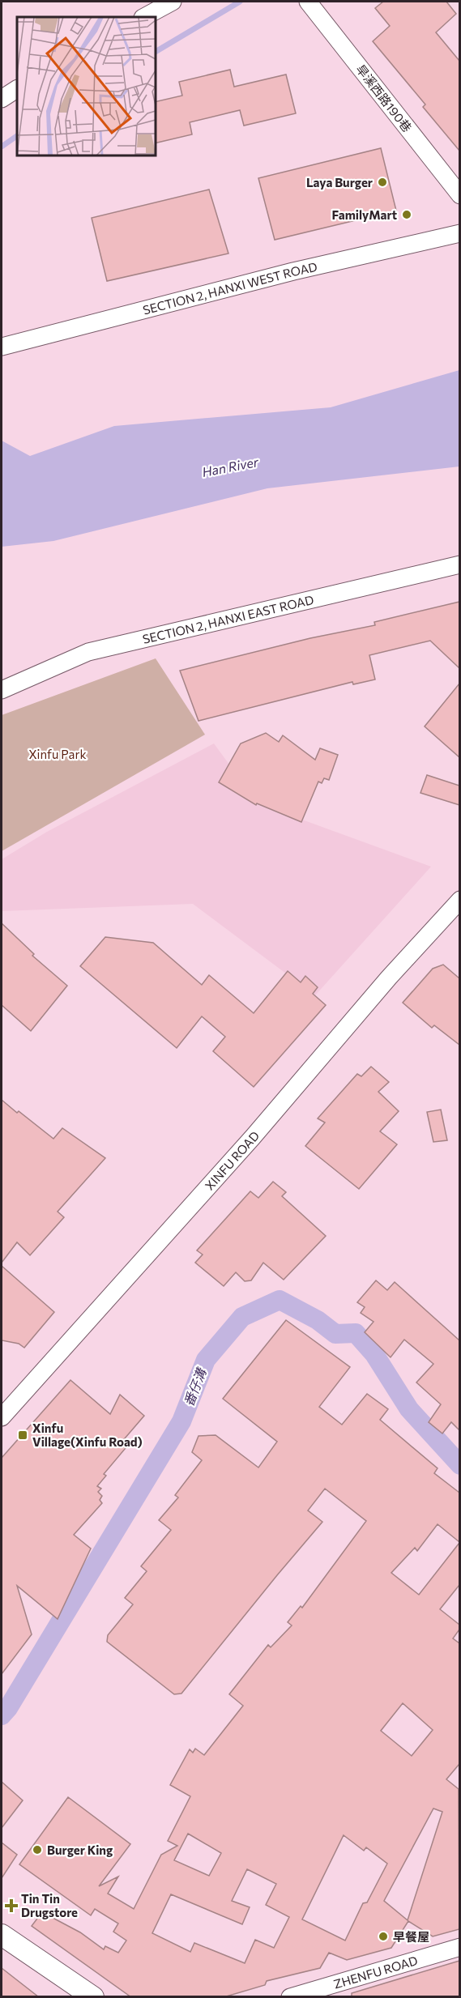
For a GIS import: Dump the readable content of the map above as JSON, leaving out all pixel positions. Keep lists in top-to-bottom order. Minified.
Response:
{"streets":{"street":["旱溪西路190巷","SECTION 2, HANXI WEST ROAD","SECTION 2, HANXI EAST ROAD","XINFU ROAD","ZHENFU ROAD"]},"water":["Han River","番仔溝"],"parks":["Xinfu Park"],"places":{"other":["Laya Burger","FamilyMart","Burger King","早餐屋"],"transit":["Xinfu Village(Xinfu Road)"],"health":["Tin Tin Drugstore"]}}
